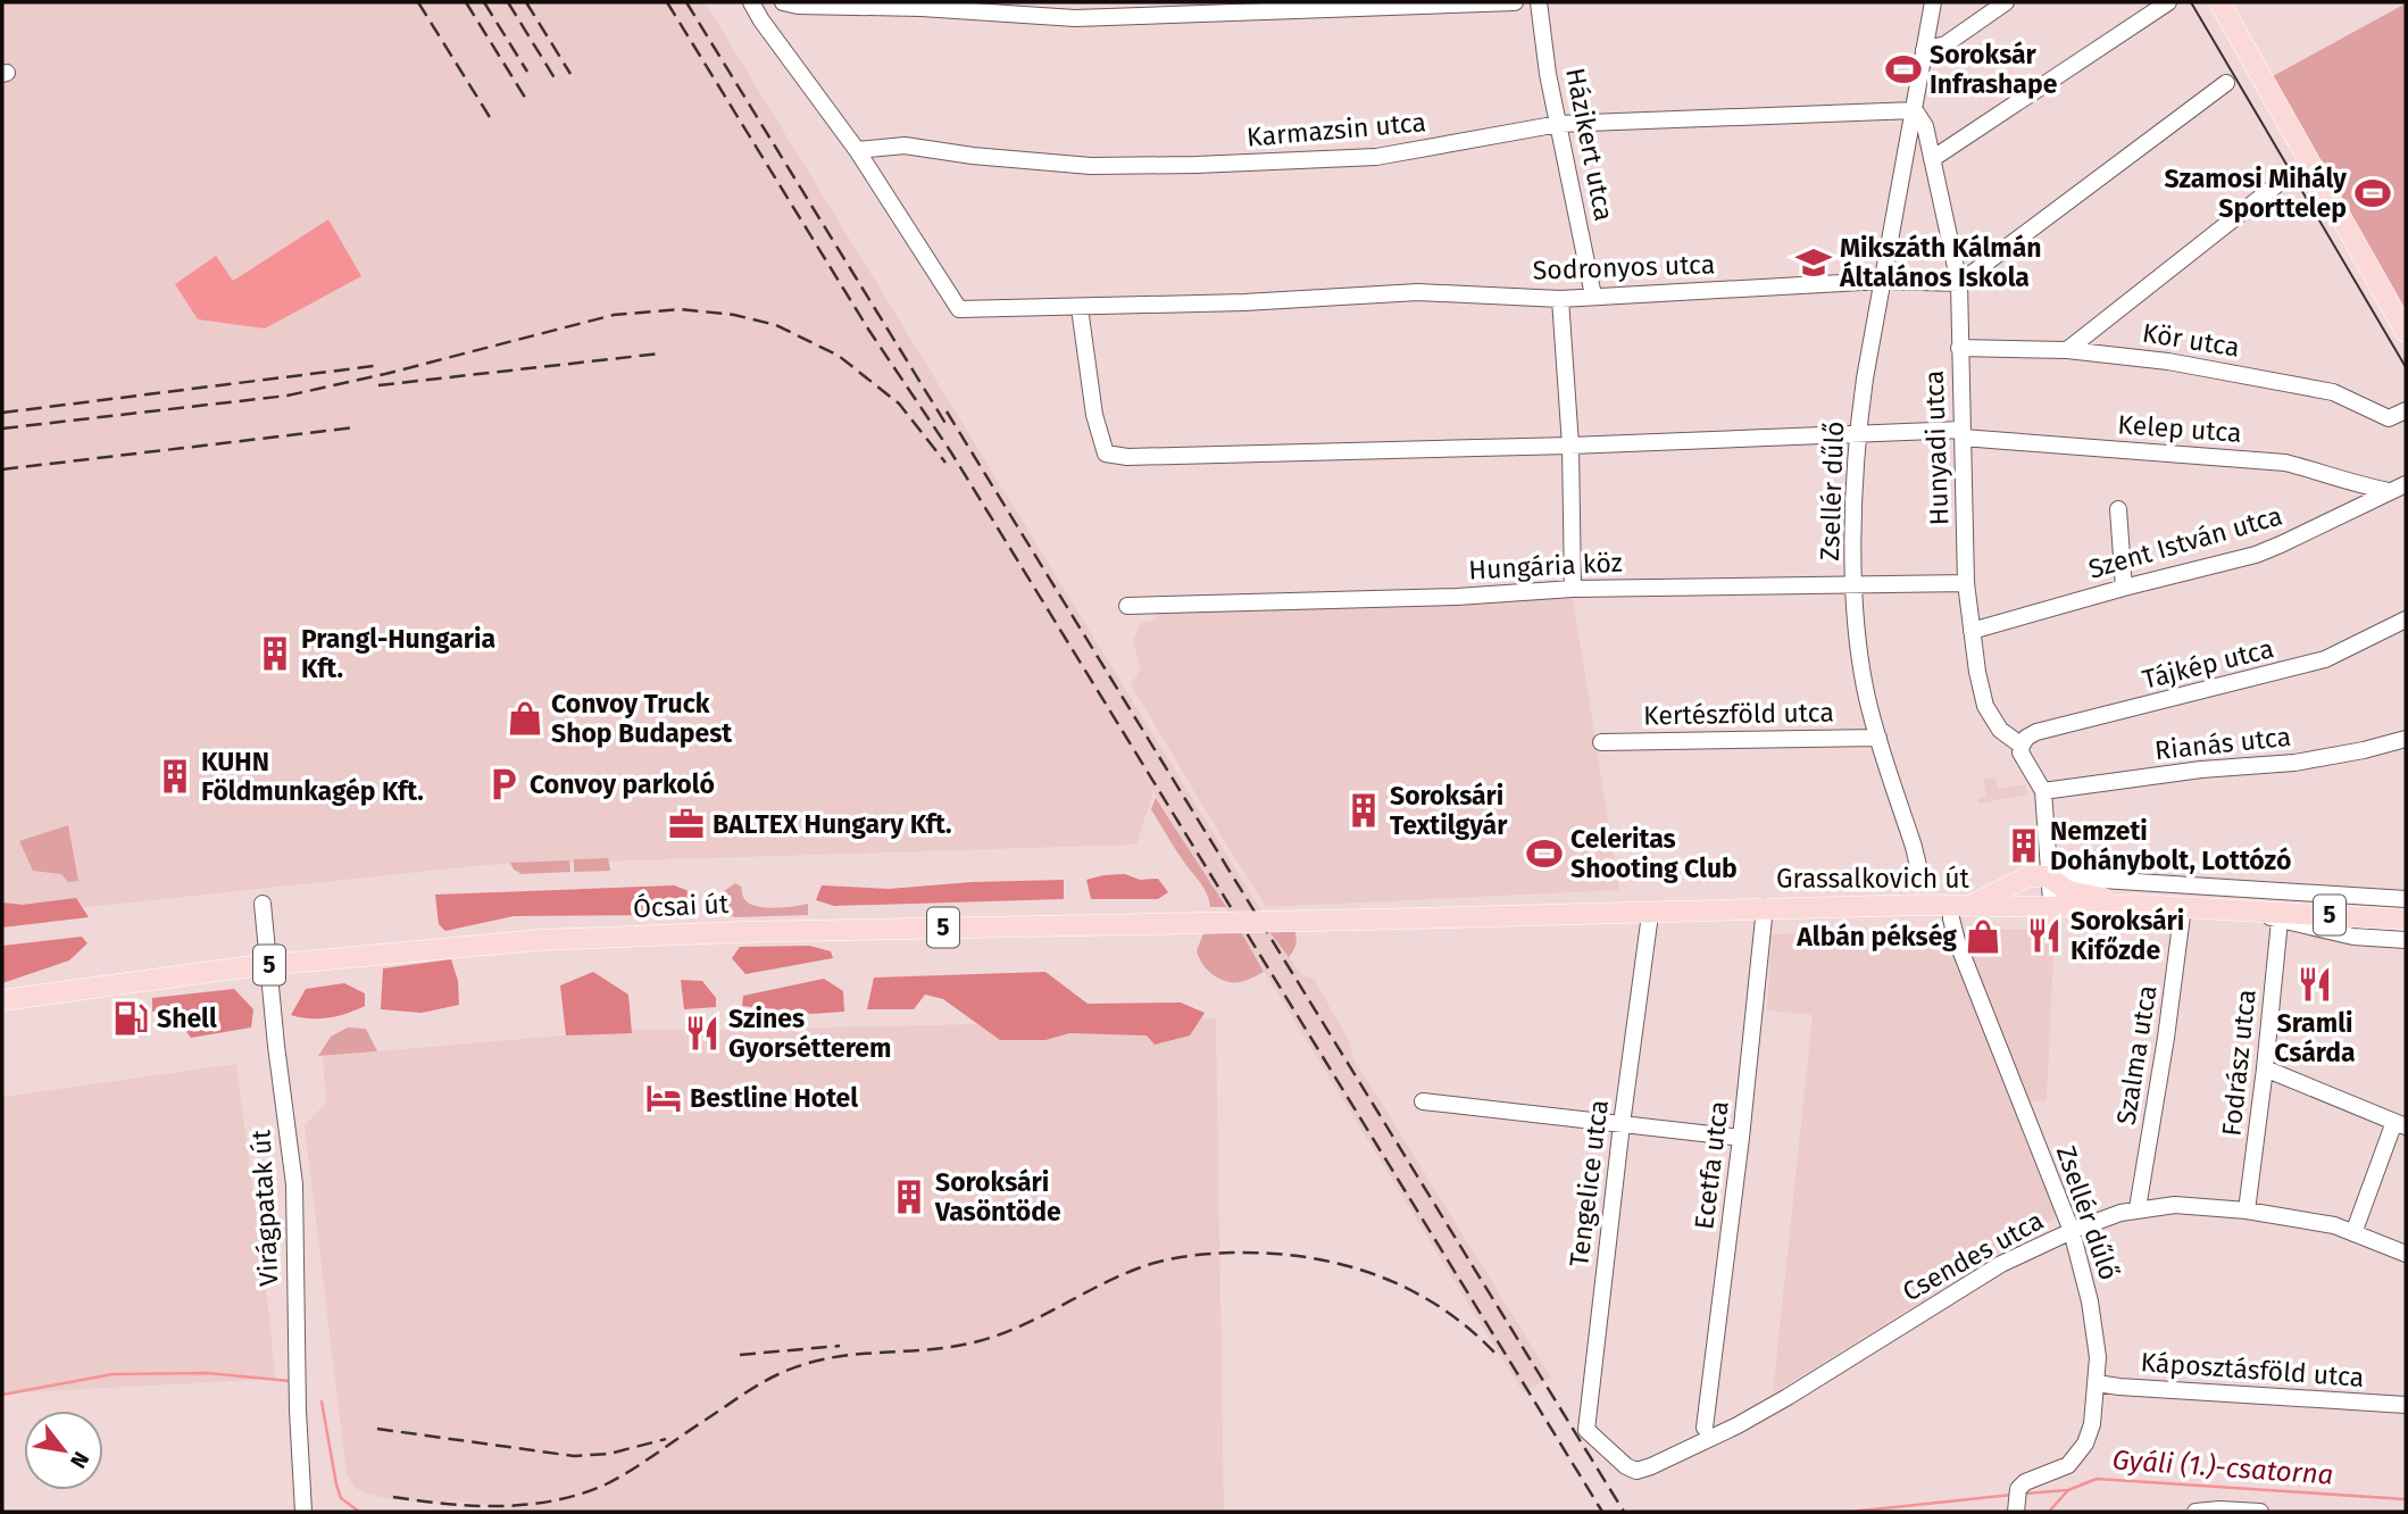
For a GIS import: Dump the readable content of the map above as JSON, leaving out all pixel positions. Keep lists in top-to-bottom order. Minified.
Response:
{"streets":{"main road":["Grassalkovich út","Ócsai út","5"],"street":["Karmazsin utca","Házikert utca","Sodronyos utca","Kör utca","Kelep utca","Hunyadi utca","Zsellér dűlő","Szent István utca","Hungária köz","Tájkép utca","Kertészföld utca","Rianás utca","Szalma utca","Fodrász utca","Ecetfa utca","Tengelice utca","Virágpatak út","Csendes utca","Káposztásföld utca"]},"crossings":[["Karmazsin utca","Házikert utca"],["Karmazsin utca","Sodronyos utca"],["Karmazsin utca","Hunyadi utca"],["Karmazsin utca","Zsellér dűlő"],["Házikert utca","Sodronyos utca"],["Sodronyos utca","Kelep utca"],["Sodronyos utca","Hunyadi utca"],["Sodronyos utca","Zsellér dűlő"],["Kör utca","Hunyadi utca"],["Kelep utca","Hunyadi utca"],["Kelep utca","Zsellér dűlő"],["Kelep utca","Szent István utca"],["Hunyadi utca","Zsellér dűlő"],["Hunyadi utca","Szent István utca"],["Hunyadi utca","Hungária köz"],["Hunyadi utca","Tájkép utca"],["Hunyadi utca","Rianás utca"],["Zsellér dűlő","Hungária köz"],["Zsellér dűlő","Kertészföld utca"],["Zsellér dűlő","Grassalkovich út"],["Zsellér dűlő","Csendes utca"],["Zsellér dűlő","Káposztásföld utca"],["Grassalkovich út","Ócsai út"],["Grassalkovich út","Szalma utca"],["Grassalkovich út","Fodrász utca"],["Grassalkovich út","Ecetfa utca"],["Ócsai út","Virágpatak út"],["Szalma utca","Csendes utca"],["Fodrász utca","Csendes utca"],["Tengelice utca","Csendes utca"]],"water":["Gyáli (1.)-csatorna"],"places":{"sports":["Soroksár Infrashape","Szamosi Mihály Sporttelep","Celeritas Shooting Club"],"school or university":["Mikszáth Kálmán Általános Iskola"],"building":["Prangl-Hungaria Kft.","KUHN Földmunkagép Kft.","Soroksári Textilgyár","Nemzeti Dohánybolt, Lottózó","Soroksári Vasöntöde"],"shop":["Convoy Truck Shop Budapest","Albán pékség"],"parking":["Convoy parkoló"],"office":["BALTEX Hungary Kft."],"restaurant":["Soroksári Kifőzde","Sramli Csárda","Szines Gyorsétterem"],"fuel station":["Shell"],"hotel":["Bestline Hotel"]},"north":"bottom right"}
